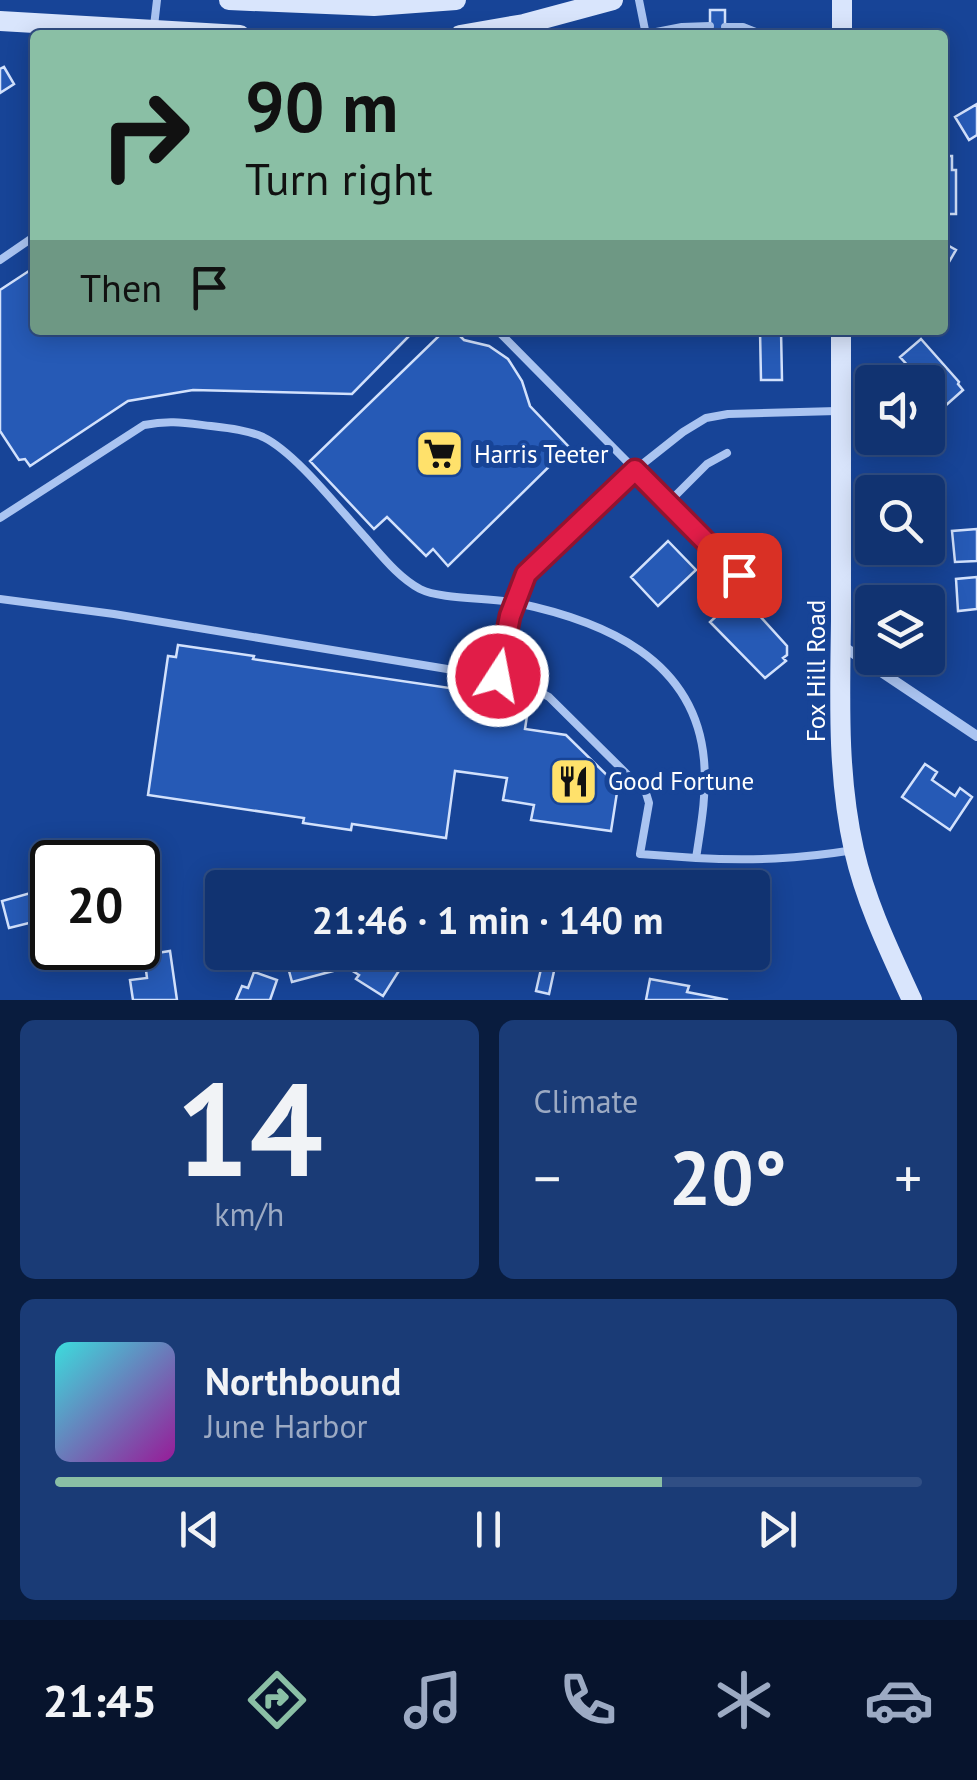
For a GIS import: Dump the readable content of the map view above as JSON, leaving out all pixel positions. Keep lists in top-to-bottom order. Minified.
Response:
{"streets":{"main road":["Fox Hill Road"]},"places":{"supermarket":["Harris Teeter"],"restaurant":["Good Fortune"]},"page":{"turn":["90 m","Turn right"],"then":"Then","limit":"20","trip":"21:46 · 1 min · 140 m","tile":[["14","km/h"],"Climate"],"heat":["−","20°","+"],"song":["Northbound","June Harbor"],"tabs":"21:45"}}
